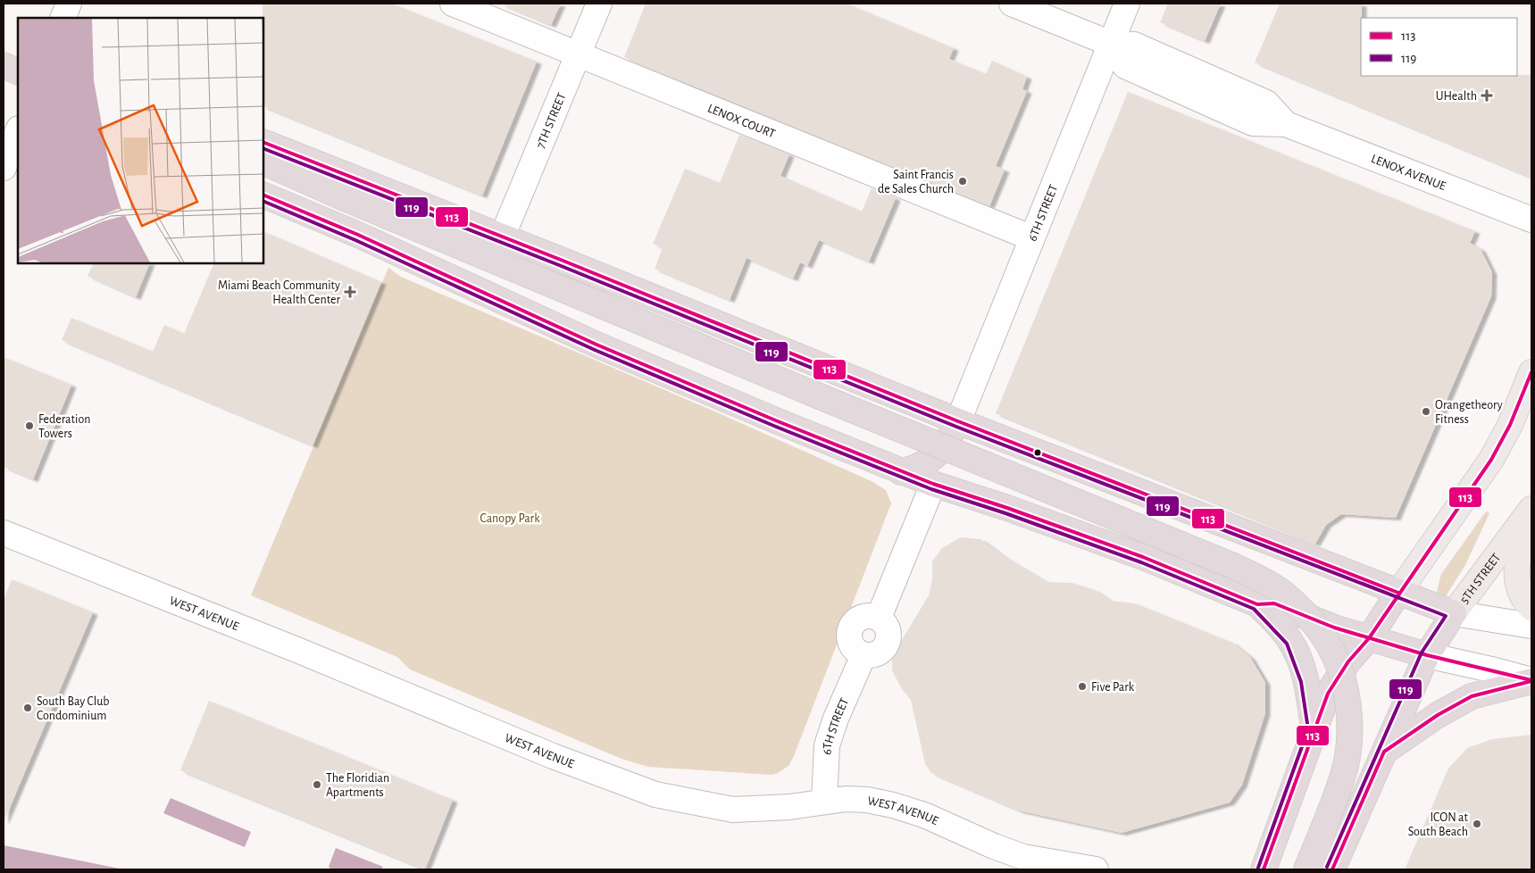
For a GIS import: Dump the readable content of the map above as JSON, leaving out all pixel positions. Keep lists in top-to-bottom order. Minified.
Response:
{"streets":{"highway":["5TH STREET"],"street":["7TH STREET","LENOX COURT","LENOX AVENUE","6TH STREET","WEST AVENUE"]},"crossings":[["7TH STREET","LENOX COURT"],["LENOX COURT","6TH STREET"],["LENOX AVENUE","6TH STREET"],["6TH STREET","WEST AVENUE"]],"parks":["Canopy Park"],"places":{"health":["UHealth","Miami Beach Community Health Center"],"other":["Saint Francis de Sales Church","Orangetheory Fitness","Federation Towers","Five Park","South Bay Club Condominium","The Floridian Apartments","ICON at South Beach"]},"lines":["transit line 113","transit line 119"],"legend":["113","119"]}
